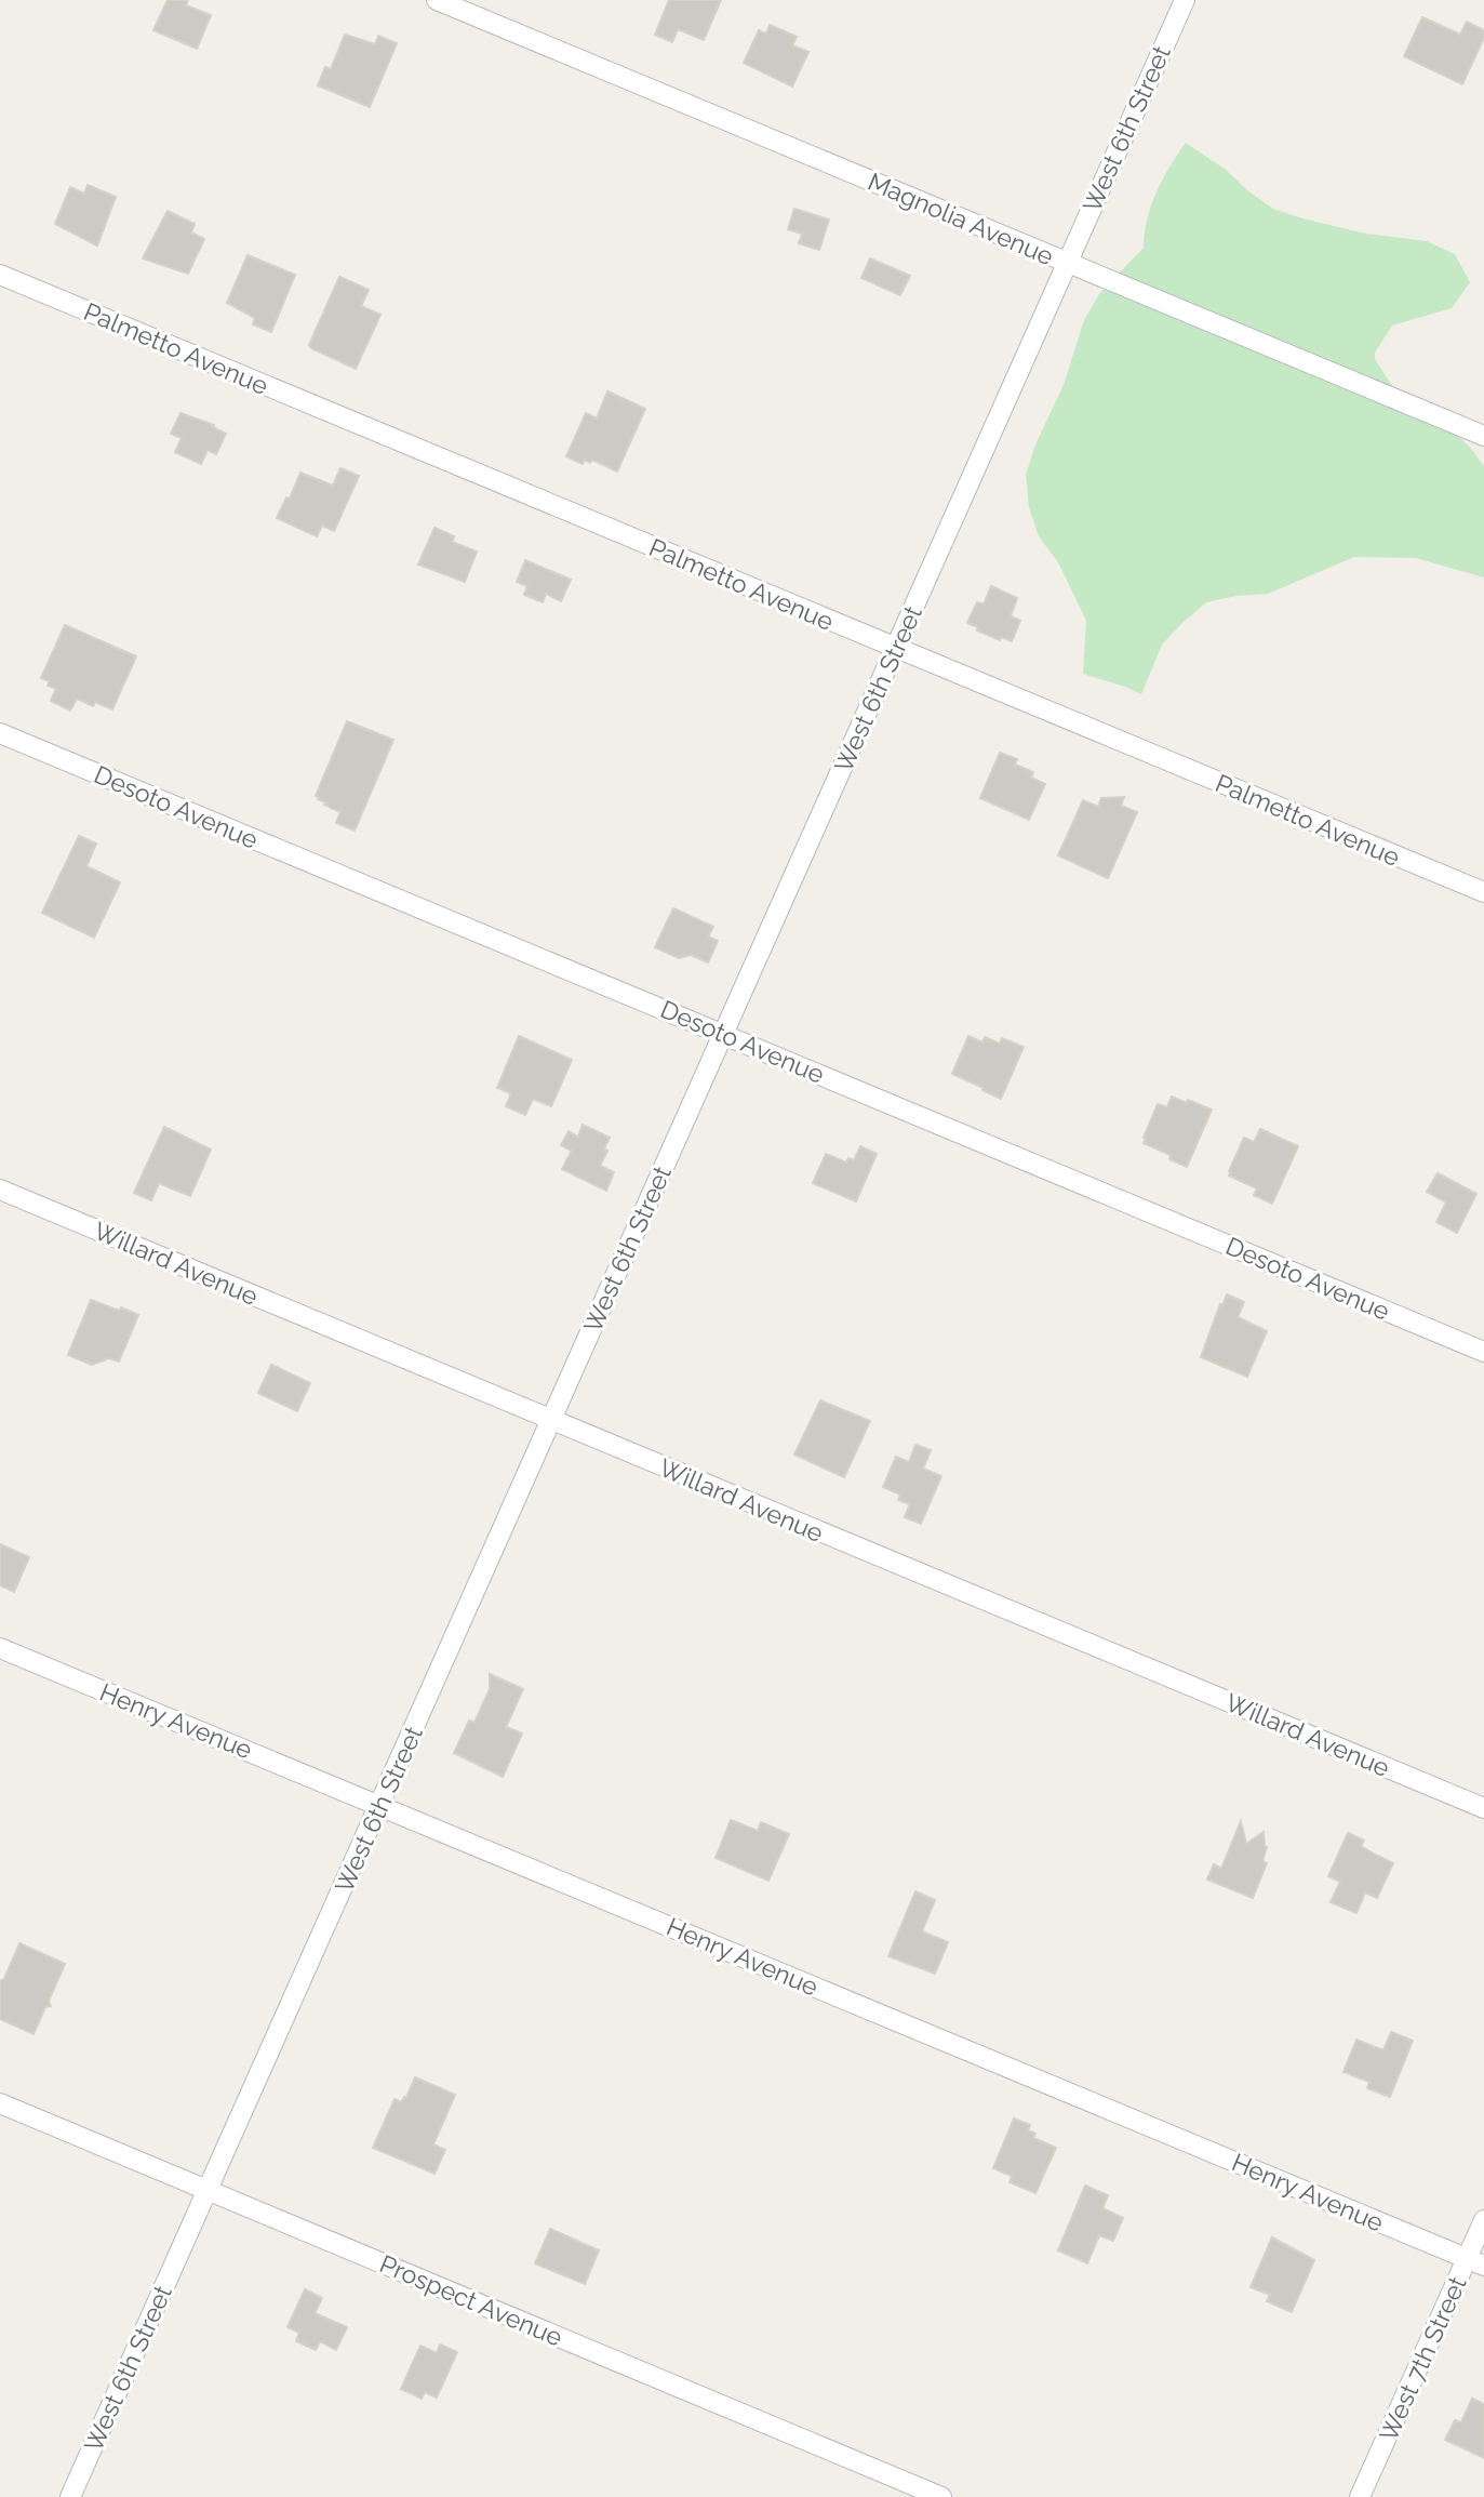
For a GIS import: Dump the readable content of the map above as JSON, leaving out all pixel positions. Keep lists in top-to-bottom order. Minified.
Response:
{"streets":{"street":["West 6th Street","Magnolia Avenue","Palmetto Avenue","Desoto Avenue","Willard Avenue","Henry Avenue","Prospect Avenue","West 7th Street"]},"crossings":[["West 6th Street","Magnolia Avenue"],["West 6th Street","Palmetto Avenue"],["West 6th Street","Desoto Avenue"],["West 6th Street","Willard Avenue"],["West 6th Street","Henry Avenue"],["West 6th Street","Prospect Avenue"],["Henry Avenue","West 7th Street"]]}
